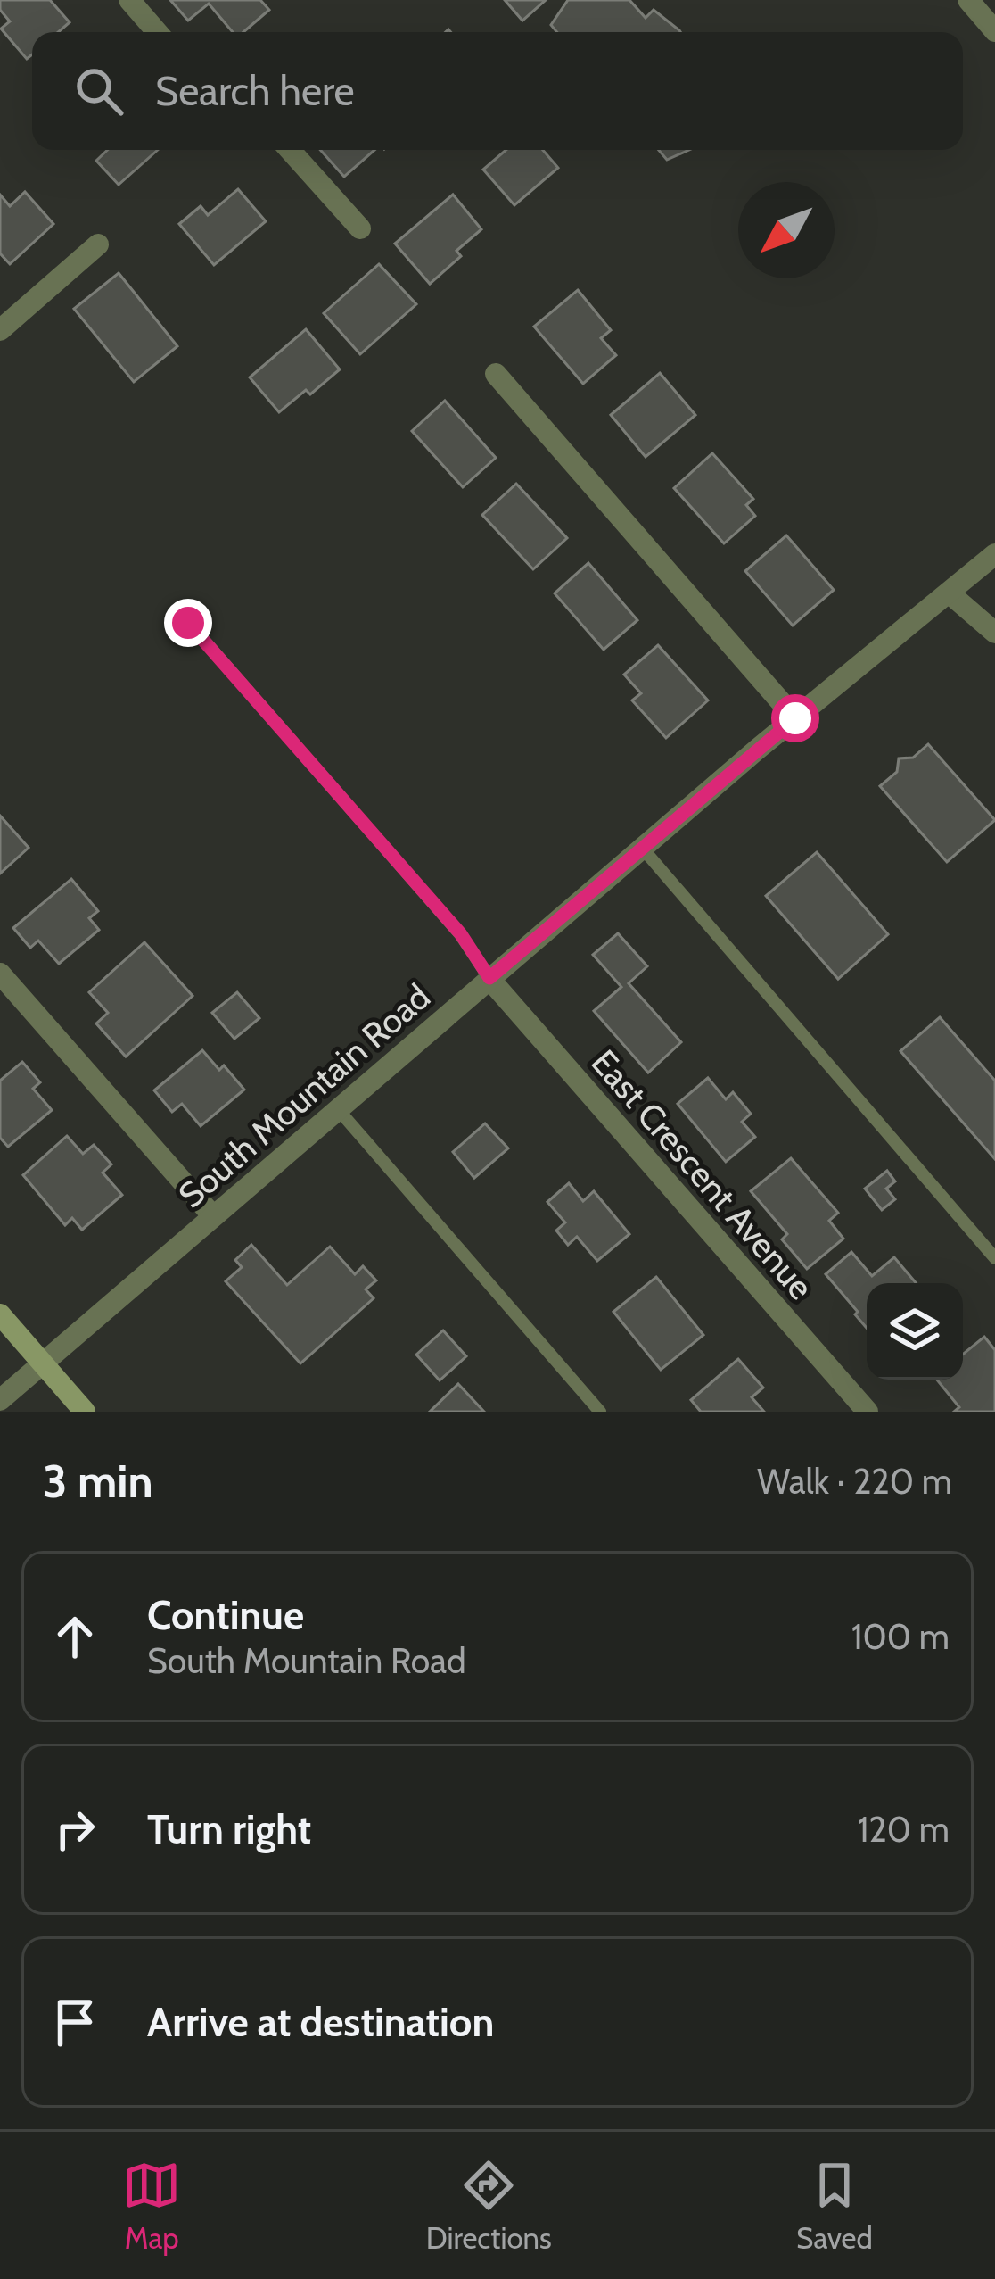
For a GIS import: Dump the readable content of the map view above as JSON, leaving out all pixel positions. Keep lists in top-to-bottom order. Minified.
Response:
{"streets":{"street":["South Mountain Road","East Crescent Avenue"]},"crossings":[["South Mountain Road","East Crescent Avenue"]],"north":"bottom left","page":{"search":"Search here","heading":["3 min","Walk · 220 m"],"list":[["Continue","South Mountain Road","100 m"],["Turn right","120 m"],"Arrive at destination"],"nav":["Map","Directions","Saved"]}}
